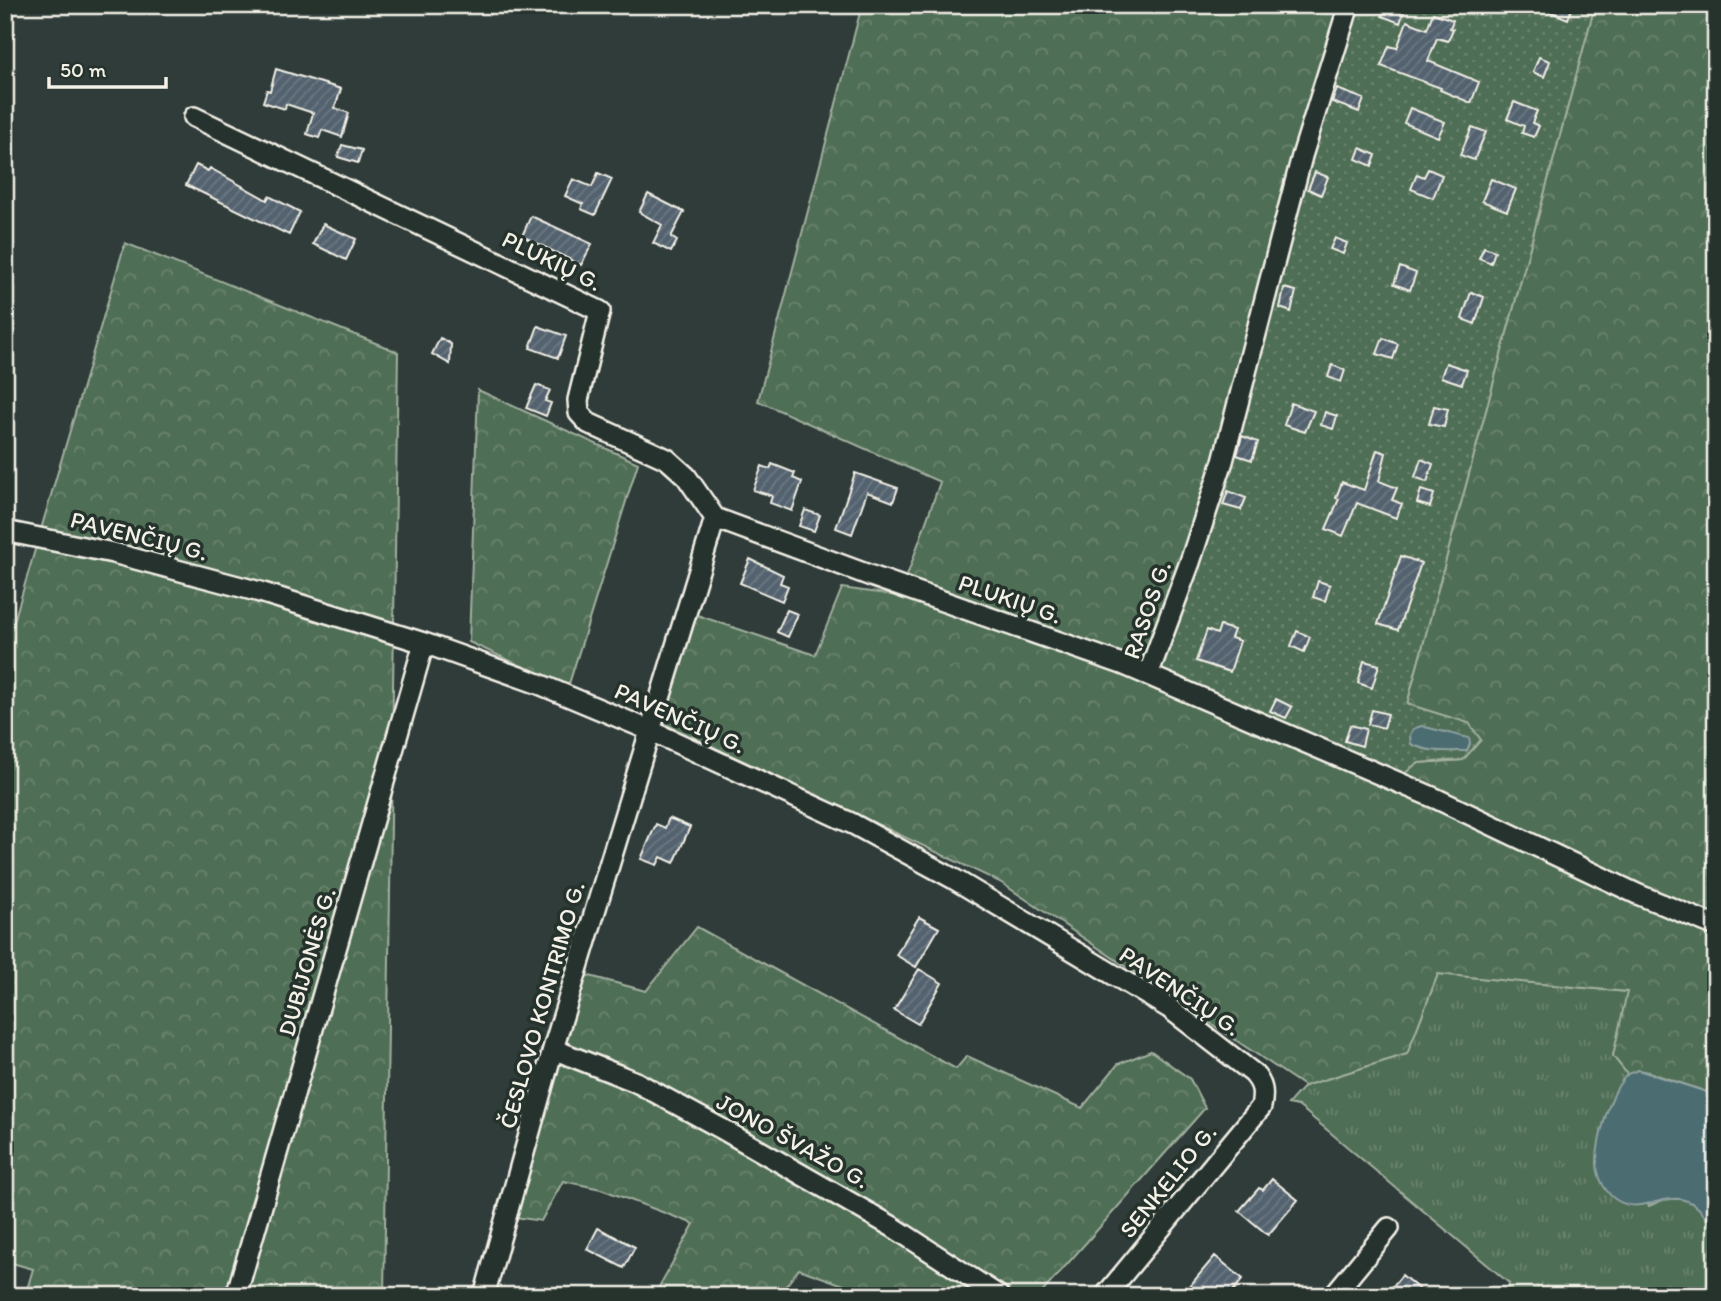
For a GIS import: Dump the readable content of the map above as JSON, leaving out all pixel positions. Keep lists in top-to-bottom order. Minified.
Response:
{"streets":{"street":["PLUKIŲ G.","PAVENČIŲ G.","RASOS G.","DUBIJONĖS G.","ČESLOVO KONTRIMO G.","JONO ŠVAŽO G.","SENKELIO G."]},"crossings":[["PLUKIŲ G.","RASOS G."],["PLUKIŲ G.","ČESLOVO KONTRIMO G."],["PAVENČIŲ G.","DUBIJONĖS G."],["PAVENČIŲ G.","ČESLOVO KONTRIMO G."],["PAVENČIŲ G.","SENKELIO G."],["ČESLOVO KONTRIMO G.","JONO ŠVAŽO G."]],"scale_bar":"50 m"}
